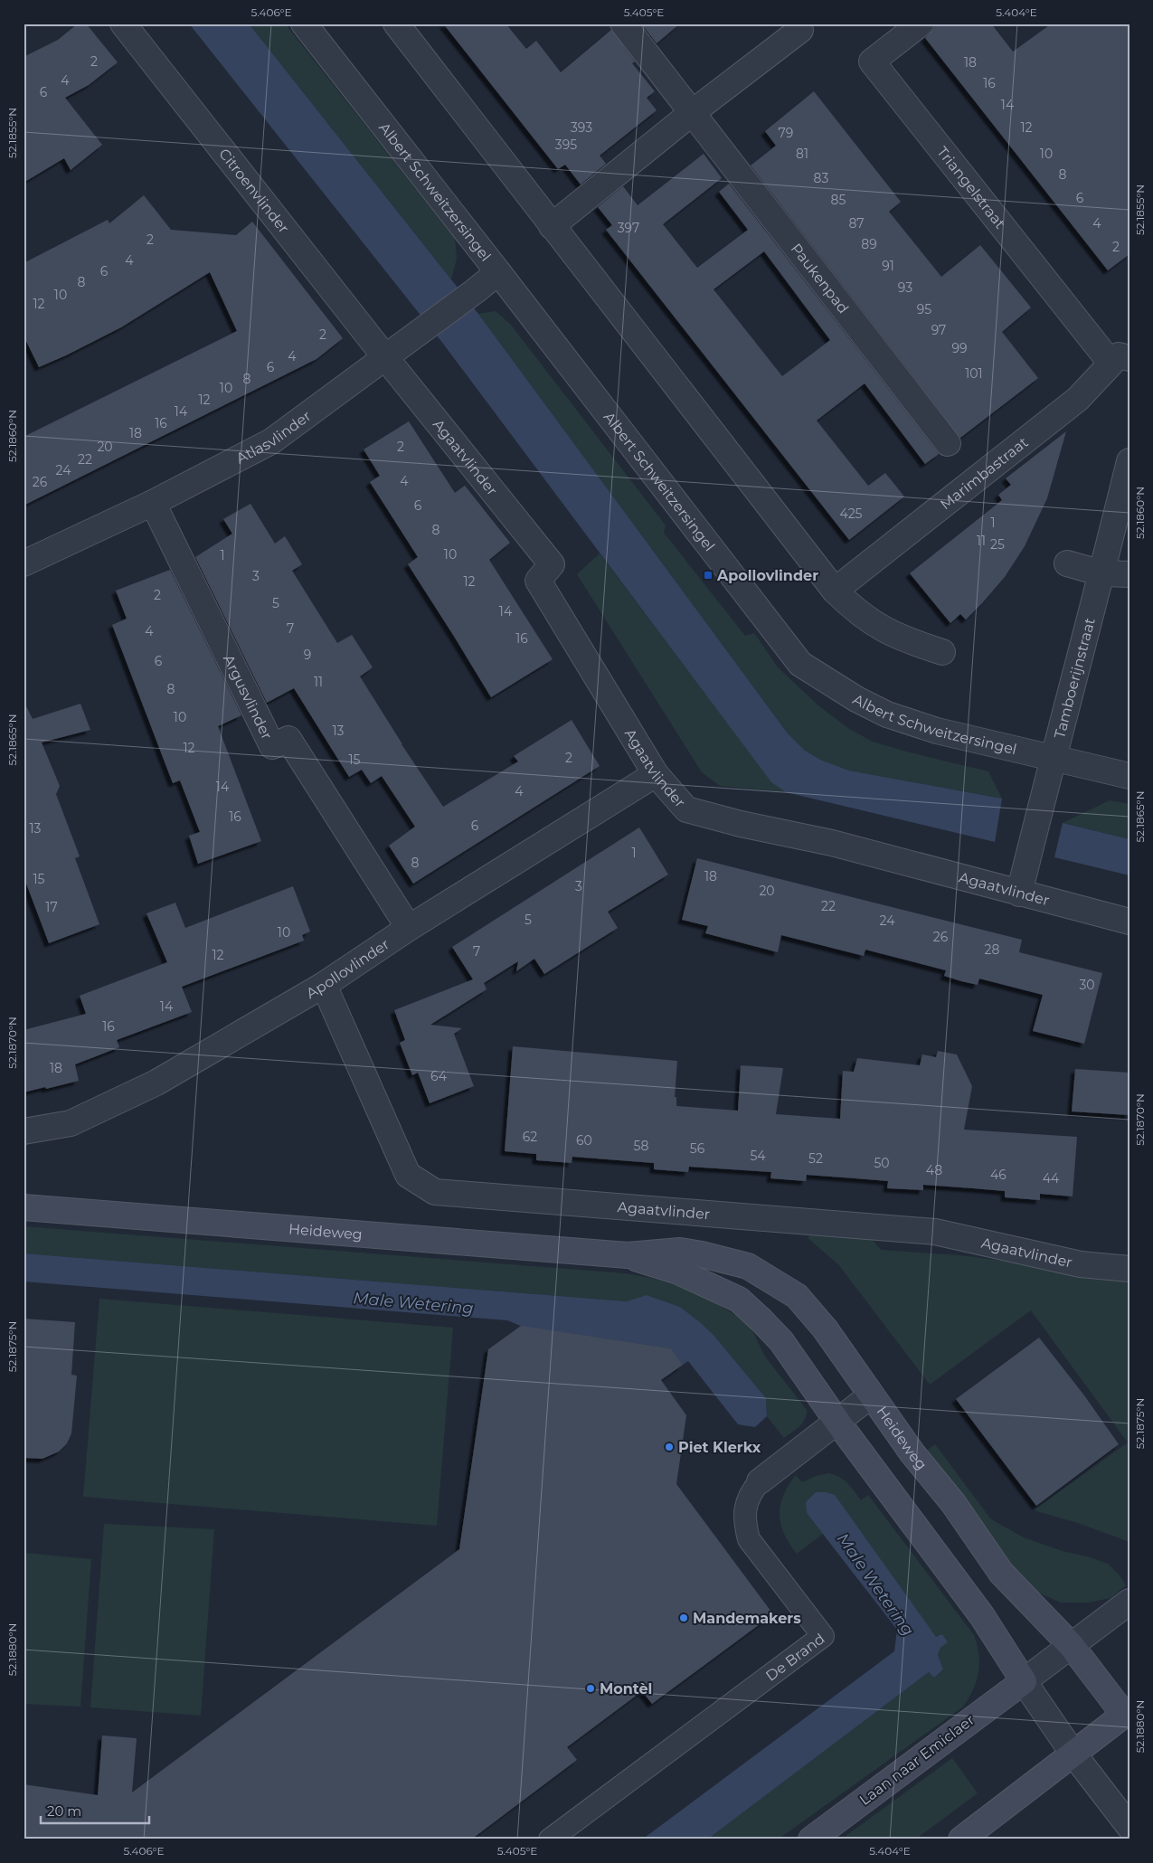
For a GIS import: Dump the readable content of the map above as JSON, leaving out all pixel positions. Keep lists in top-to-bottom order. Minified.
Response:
{"streets":{"main road":["Heideweg","Laan naar Emiclaer"],"street":["Triangelstraat","Citroenvlinder","Albert Schweitzersingel","Paukenpad","Atlasvlinder","Agaatvlinder","Marimbastraat","Tamboerijnstraat","Argusvlinder","Apollovlinder","De Brand"]},"crossings":[["Triangelstraat","Marimbastraat"],["Citroenvlinder","Atlasvlinder"],["Citroenvlinder","Agaatvlinder"],["Albert Schweitzersingel","Atlasvlinder"],["Albert Schweitzersingel","Tamboerijnstraat"],["Atlasvlinder","Agaatvlinder"],["Atlasvlinder","Argusvlinder"],["Agaatvlinder","Tamboerijnstraat"],["Agaatvlinder","Apollovlinder"],["Argusvlinder","Apollovlinder"],["Heideweg","De Brand"],["Heideweg","Laan naar Emiclaer"]],"water":["Male Wetering"],"places":{"transit":["Apollovlinder"],"other":["Piet Klerkx","Mandemakers","Montèl"]},"house_numbers":["2","18","4","16","6","14","393","12","79","395","81","10","8","83","6","85","87","4","397","2","89","2","4","91","6","8","93","10","12","95","97","2","99","4","6","101","8","10","12","14","16","18","20","2","22","24","4","26","6","425","1","8","11","25","10","1","3","12","2","5","14","7","4","16","9","6","11","8","10","13","12","2","15","14","4","16","6","13","1","8","18","15","3","20","22","17","5","24","10","26","28","7","12","30","14","16","18","64","62","60","58","56","54","52","50","48","46","44"],"scale_bar":"20 m","coordinates":["5.406°E","5.405°E","5.404°E","52.1855°N","52.1860°N","52.1865°N","52.1870°N","52.1875°N","52.1880°N"]}
